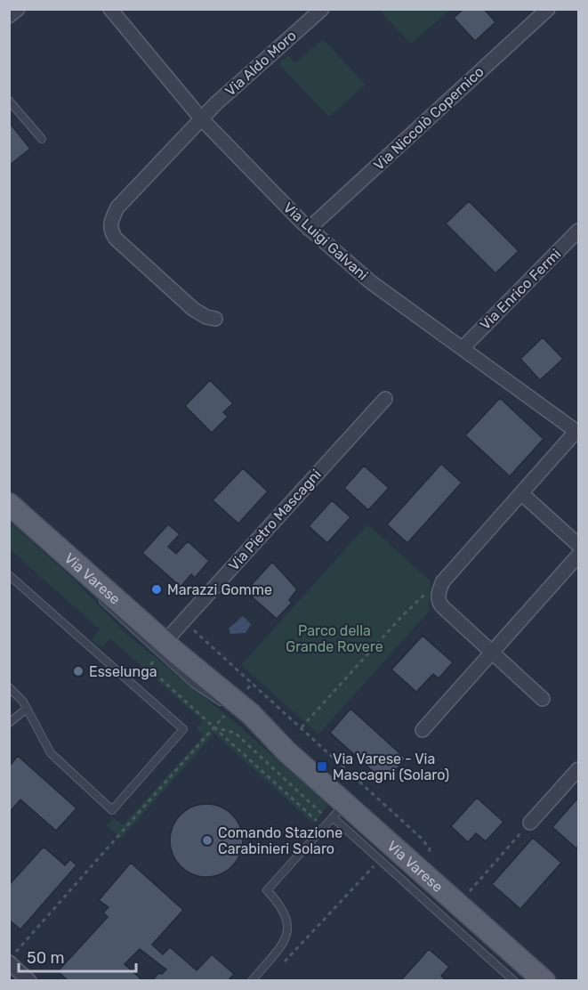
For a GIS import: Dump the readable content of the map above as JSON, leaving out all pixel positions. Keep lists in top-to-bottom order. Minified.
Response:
{"streets":{"main road":["Via Varese"],"street":["Via Aldo Moro","Via Niccolò Copernico","Via Luigi Galvani","Via Enrico Fermi","Via Pietro Mascagni"]},"crossings":[["Via Aldo Moro","Via Luigi Galvani"],["Via Niccolò Copernico","Via Luigi Galvani"],["Via Luigi Galvani","Via Enrico Fermi"],["Via Pietro Mascagni","Via Varese"]],"parks":["Parco della Grande Rovere"],"places":{"other":["Marazzi Gomme","Esselunga","Comando Stazione Carabinieri Solaro"],"transit":["Via Varese - Via Mascagni (Solaro)"]},"scale_bar":"50 m"}
